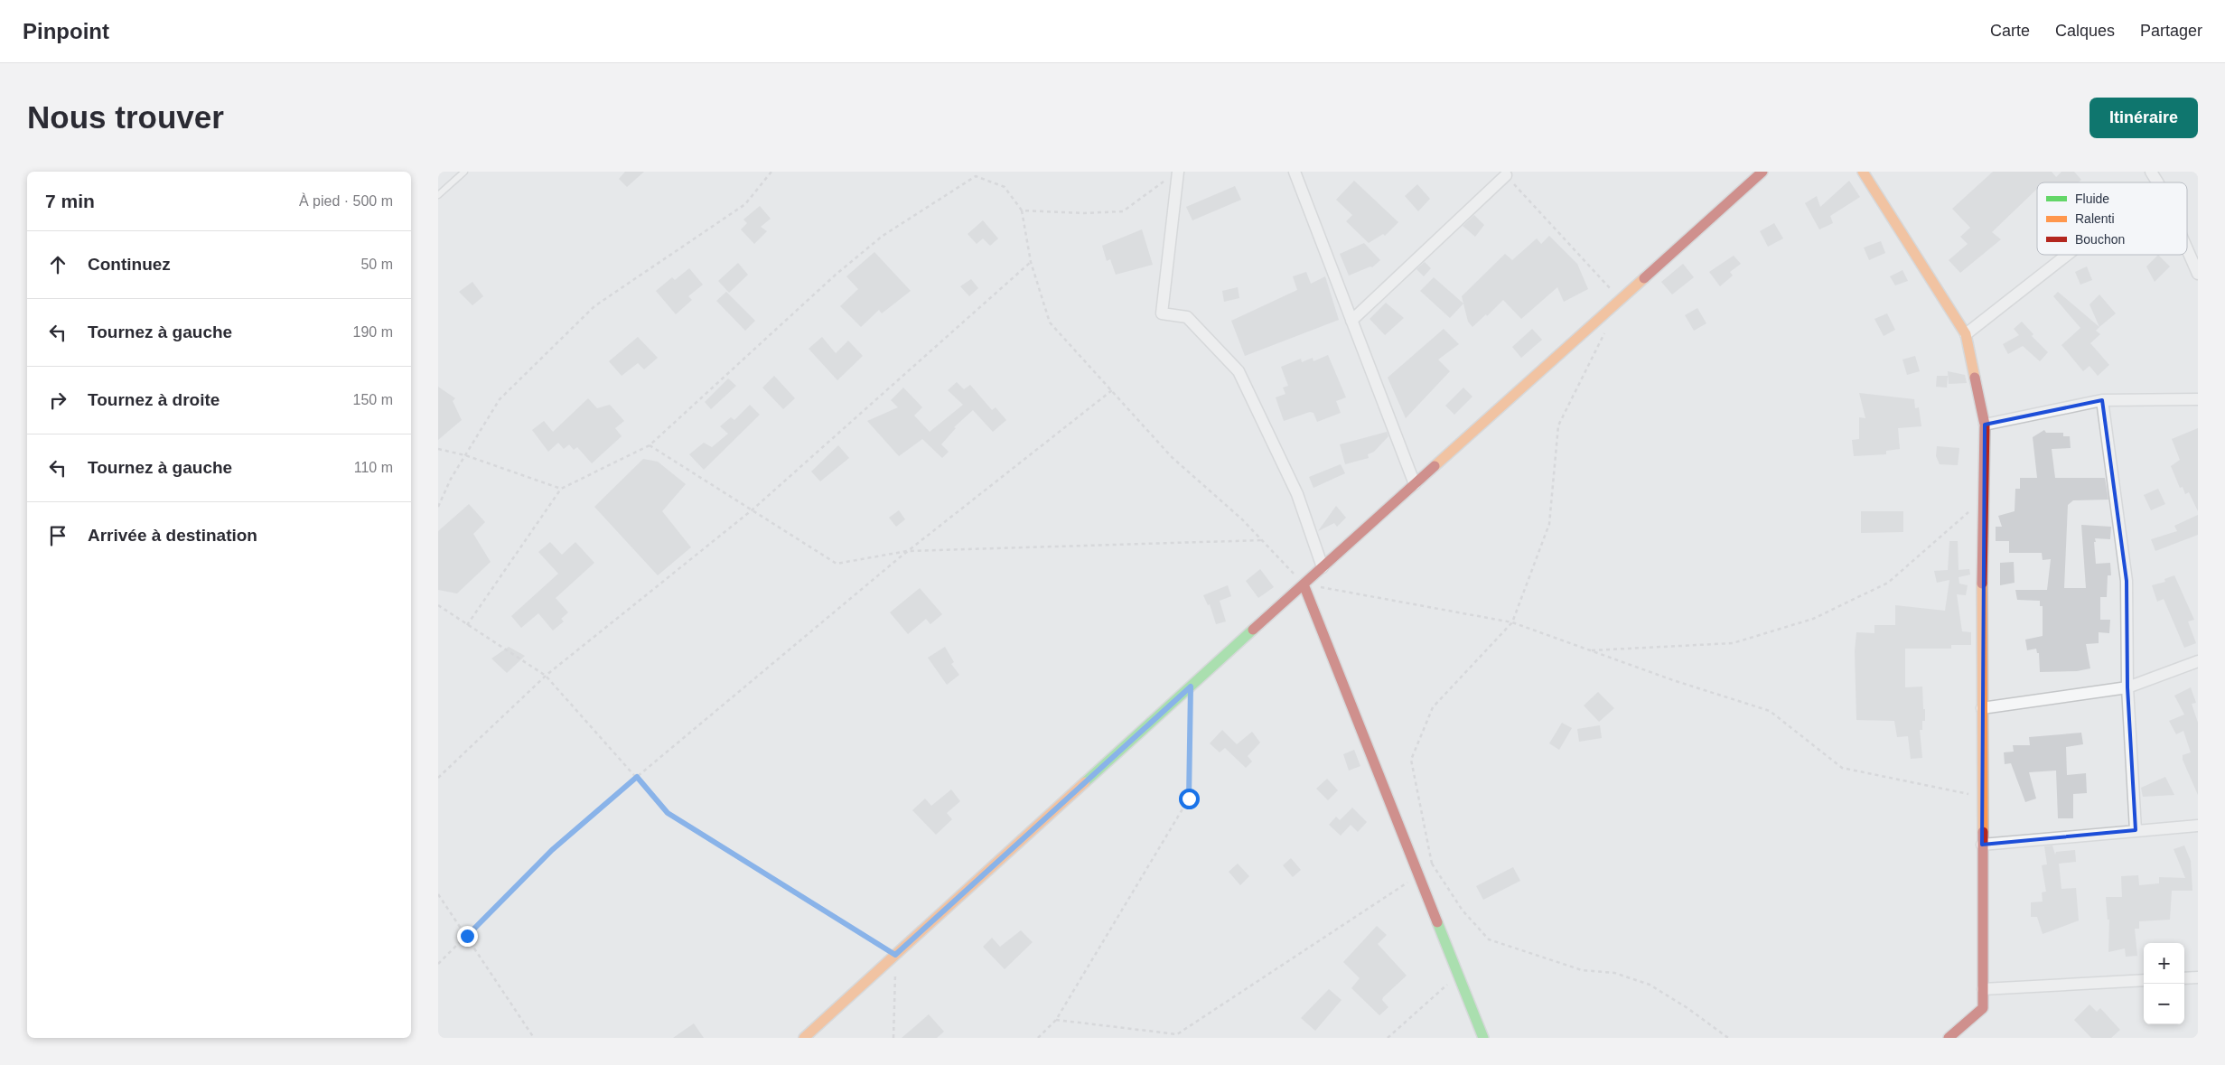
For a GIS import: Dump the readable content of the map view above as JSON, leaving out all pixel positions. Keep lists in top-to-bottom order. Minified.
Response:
{"legend":["Fluide","Ralenti","Bouchon"],"page":{"header":"Pinpoint","nav":["Carte","Calques","Partager"],"buttons":"Itinéraire","title":"Nous trouver","heading":["7 min","À pied · 500 m"],"list":[["Continuez","50 m"],["Tournez à gauche","190 m"],["Tournez à droite","150 m"],["Tournez à gauche","110 m"],"Arrivée à destination"],"map_buttons":["+","−"]}}
